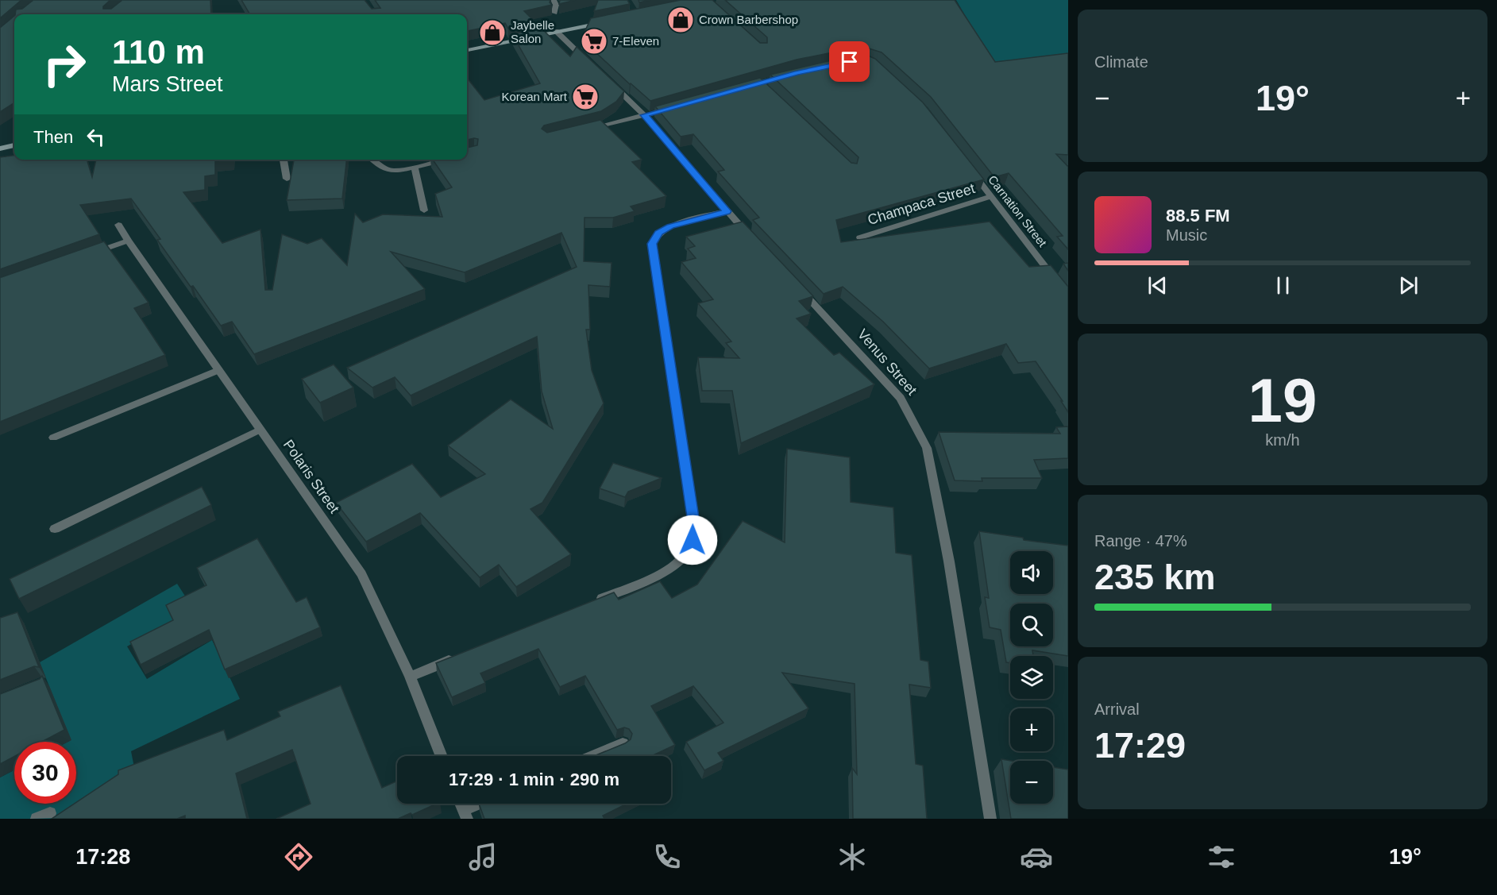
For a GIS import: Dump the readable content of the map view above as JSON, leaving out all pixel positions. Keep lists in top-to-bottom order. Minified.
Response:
{"streets":{"street":["Champaca Street","Carnation Street","Venus Street","Polaris Street"]},"crossings":[["Champaca Street","Carnation Street"]],"places":{"shop":["Crown Barbershop","Jaybelle Salon"],"supermarket":["7-Eleven","Korean Mart"]},"page":{"tile":["Climate",["19","km/h"],["Range · 47%","235 km"],["Arrival","17:29"]],"turn":["110 m","Mars Street"],"heat":["−","19°","+"],"then":"Then","song":["88.5 FM","Music"],"map_buttons":["+","−"],"limit":"30","trip":"17:29 · 1 min · 290 m","tabs":["17:28","19°"]}}
